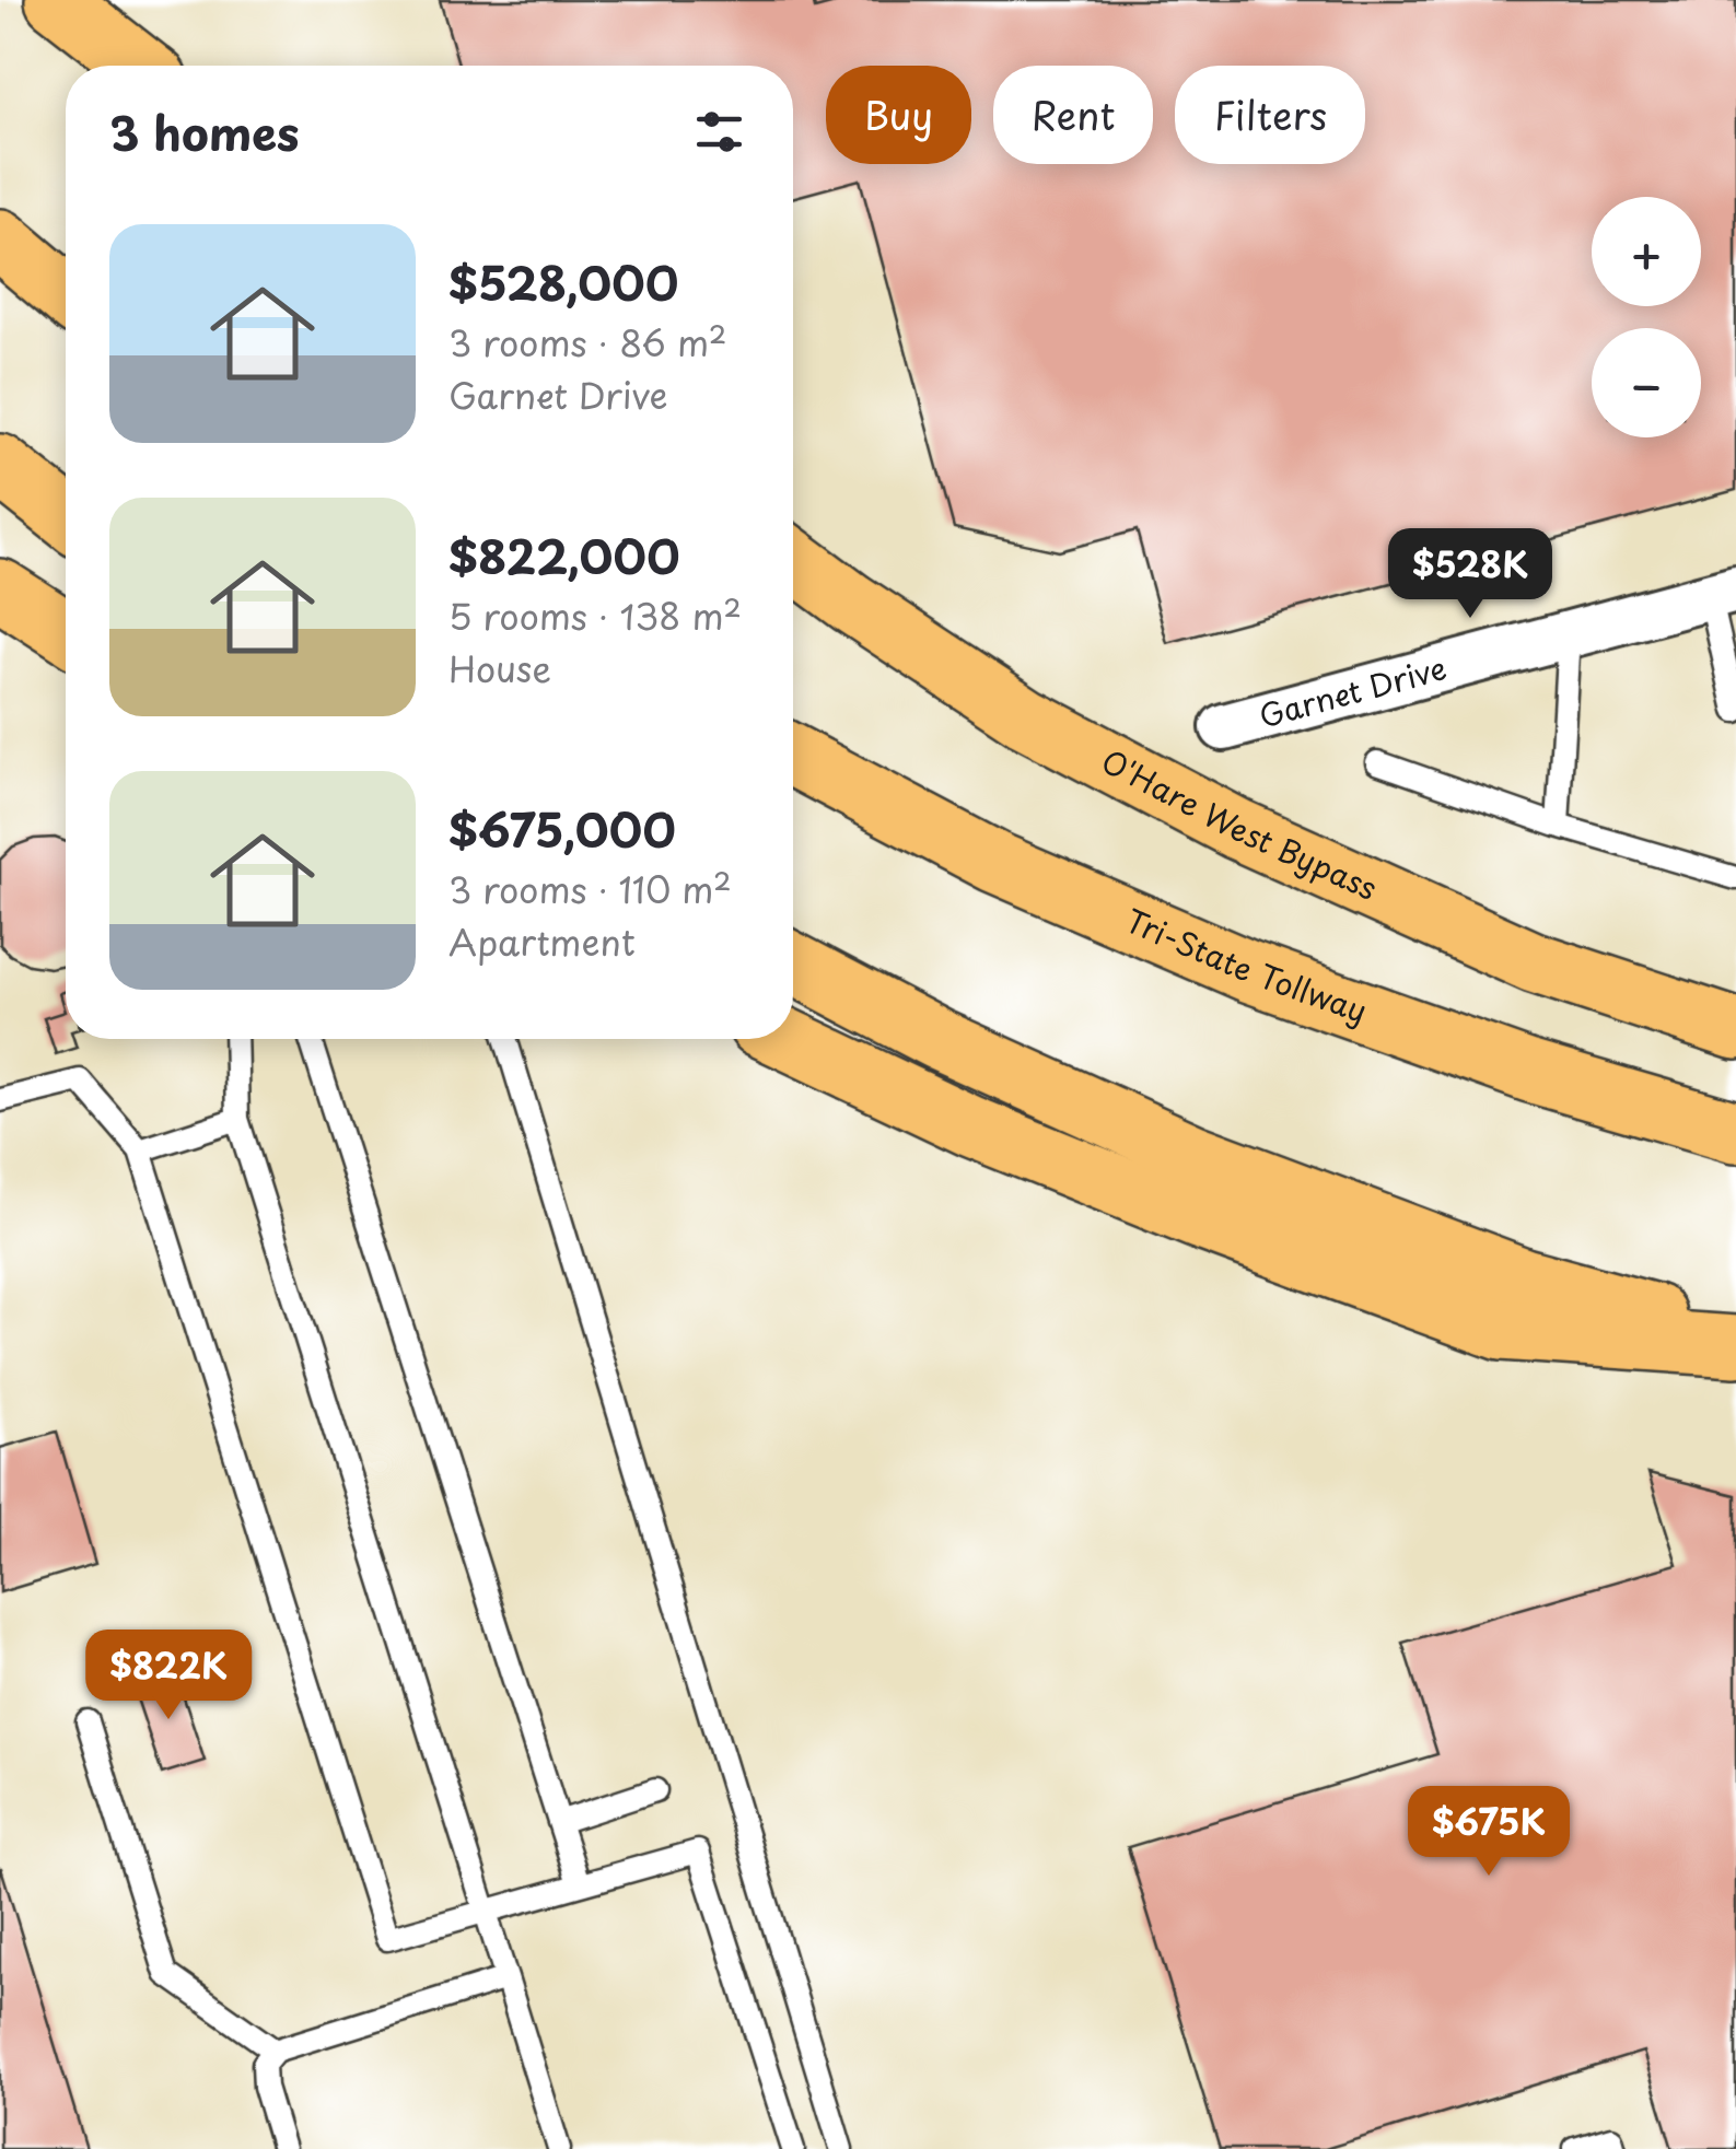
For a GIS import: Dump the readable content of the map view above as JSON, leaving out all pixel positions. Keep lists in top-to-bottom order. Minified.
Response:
{"streets":{"highway":["O'Hare West Bypass","Tri-State Tollway"],"street":["Garnet Drive"]},"page":{"chip":["Buy","Rent","Filters"],"heading":"3 homes","map_buttons":["+","−"],"list":[{"name":"$528,000","note":"3 rooms · 86 m² · Garnet Drive"},{"name":"$822,000","note":"5 rooms · 138 m² · House"},{"name":"$675,000","note":"3 rooms · 110 m² · Apartment"}],"price":["$528K","$822K","$675K"]}}
